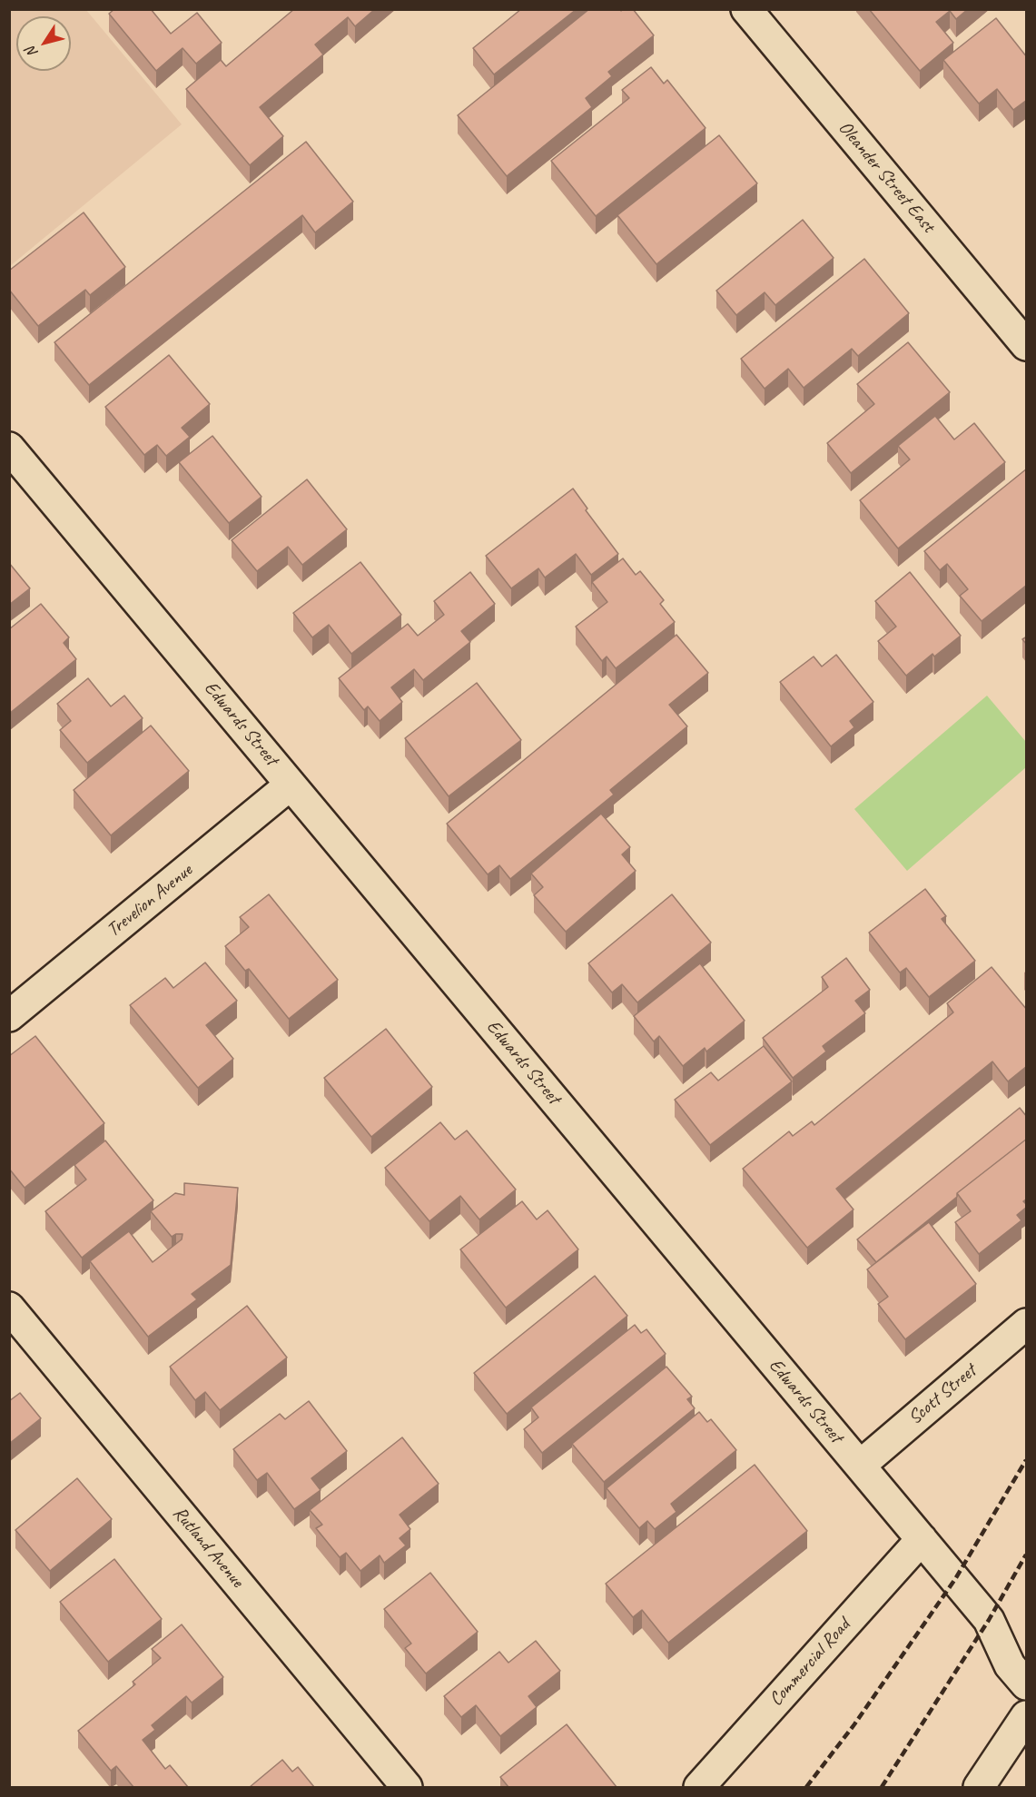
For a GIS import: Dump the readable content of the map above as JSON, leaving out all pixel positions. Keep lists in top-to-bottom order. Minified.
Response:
{"streets":{"street":["Oleander Street East","Edwards Street","Trevelion Avenue","Scott Street","Rutland Avenue","Commercial Road"]},"crossings":[["Edwards Street","Trevelion Avenue"],["Edwards Street","Scott Street"],["Edwards Street","Commercial Road"]],"north":"bottom left"}
